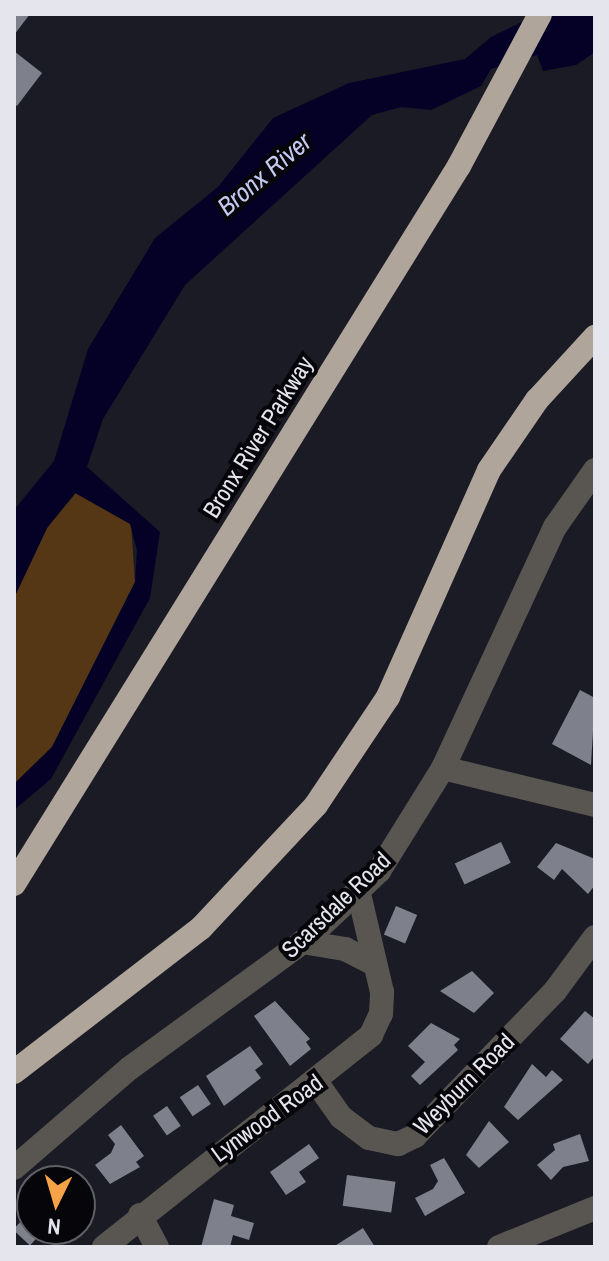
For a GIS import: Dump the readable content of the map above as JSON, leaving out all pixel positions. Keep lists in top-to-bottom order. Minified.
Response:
{"streets":{"highway":["Bronx River Parkway"],"street":["Scarsdale Road","Weyburn Road","Lynwood Road"]},"crossings":[["Scarsdale Road","Lynwood Road"],["Weyburn Road","Lynwood Road"]],"water":["Bronx River"],"north":"bottom"}
